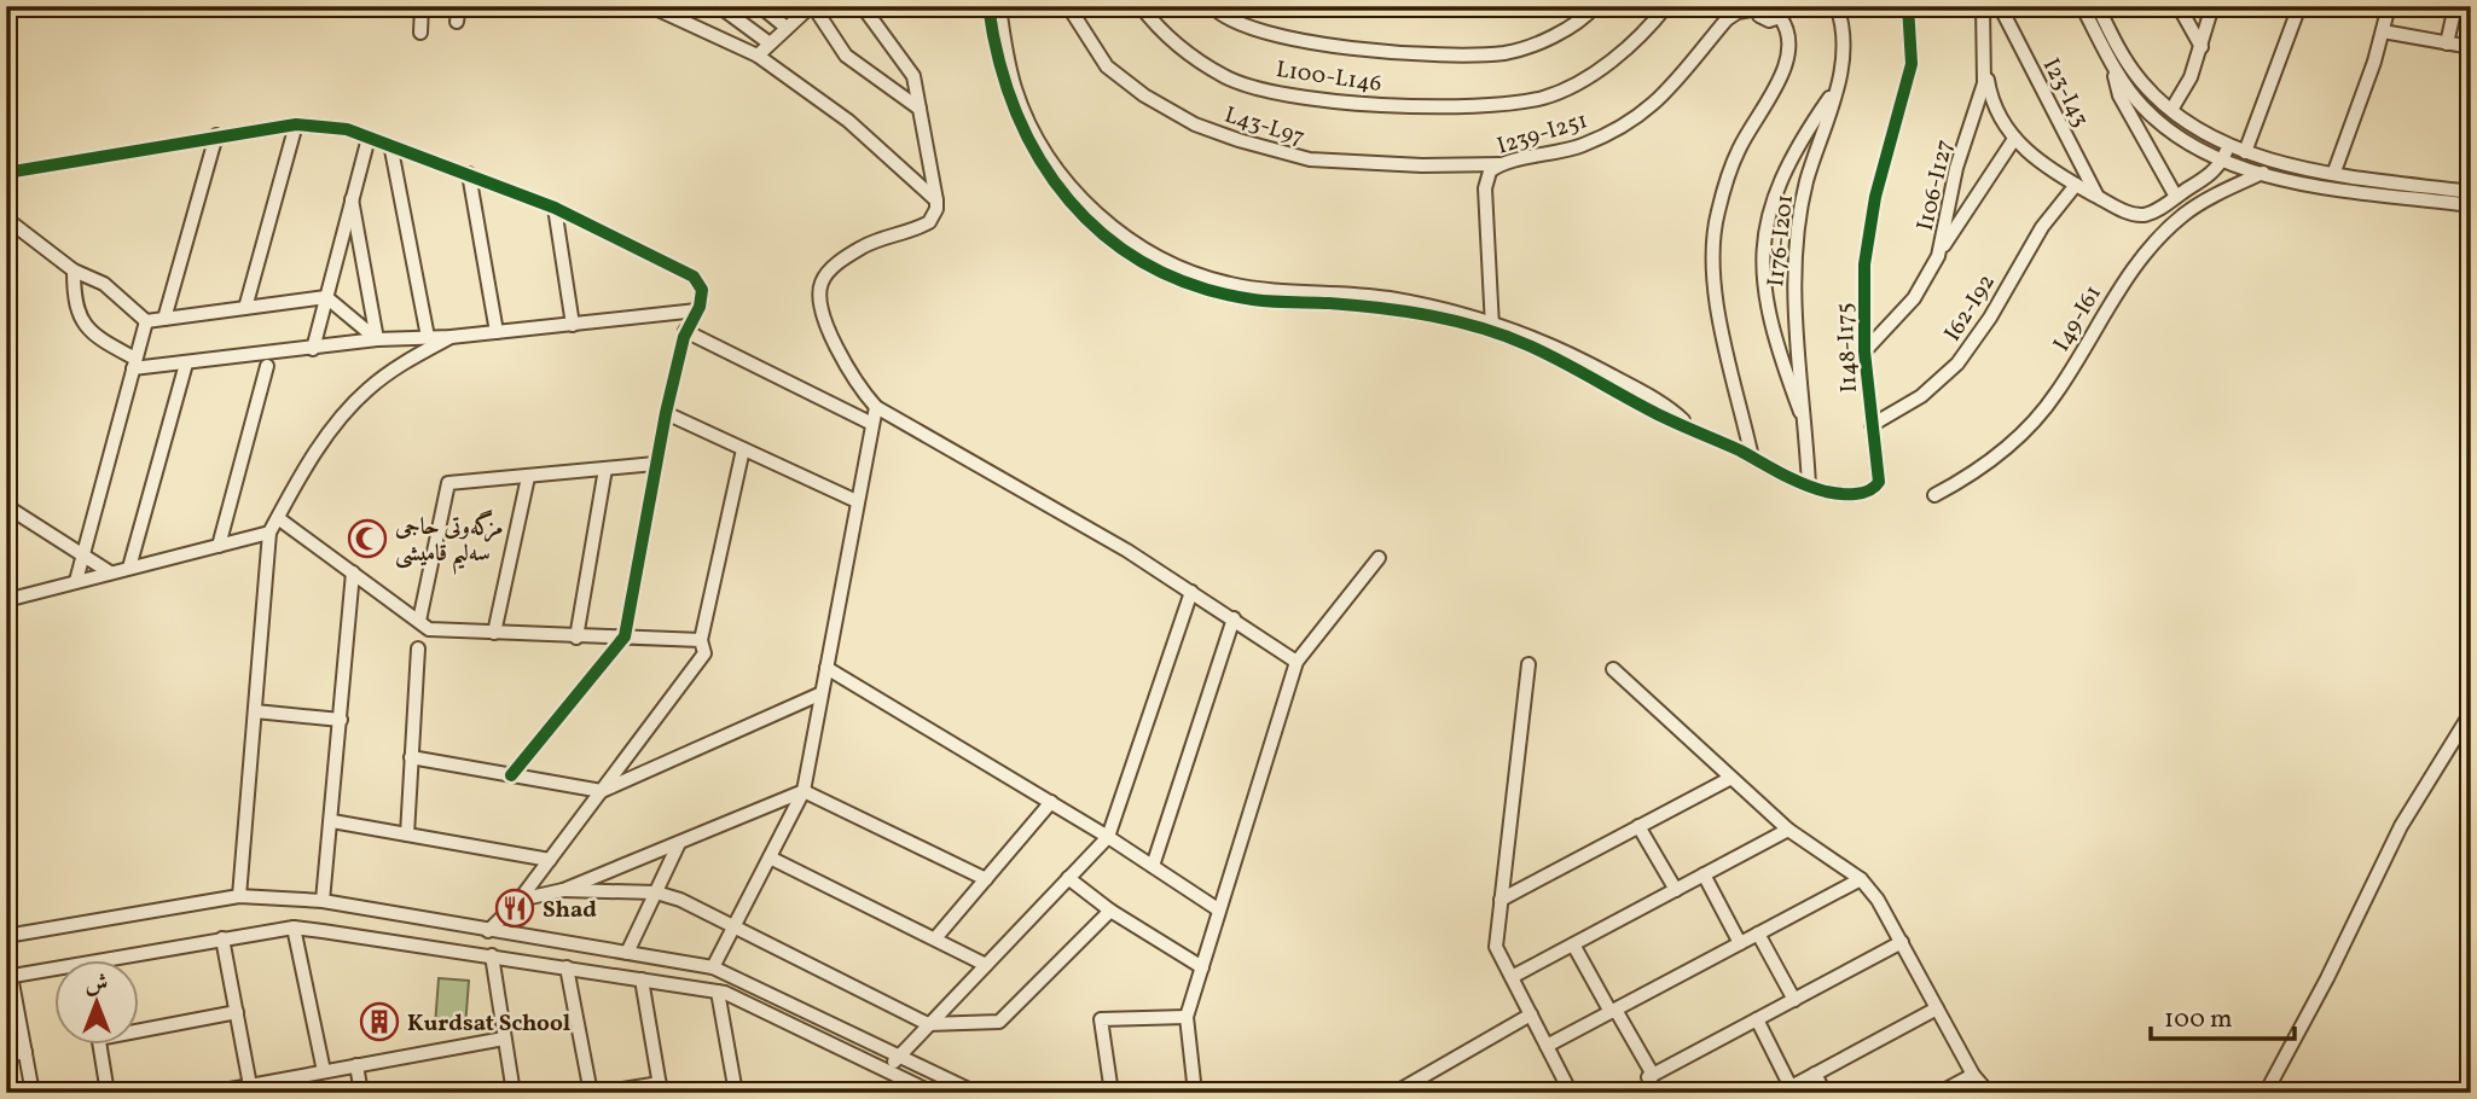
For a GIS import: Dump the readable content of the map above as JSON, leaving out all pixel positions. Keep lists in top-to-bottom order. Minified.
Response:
{"streets":{"street":["L100-L146","I23-I43","L43-L97","I239-I251","I106-I127","I176-I201","I62-I92","I49-I61","I148-I175"]},"crossings":[["L43-L97","I239-I251"],["I239-I251","I148-I175"],["I106-I127","I148-I175"],["I176-I201","I148-I175"],["I62-I92","I148-I175"]],"places":{"mosque":["مزگەوتی حاجی سەلیم قامیشی"],"restaurant":["Shad"],"building":["Kurdsat School"]},"scale_bar":"100 m","north":"top"}
